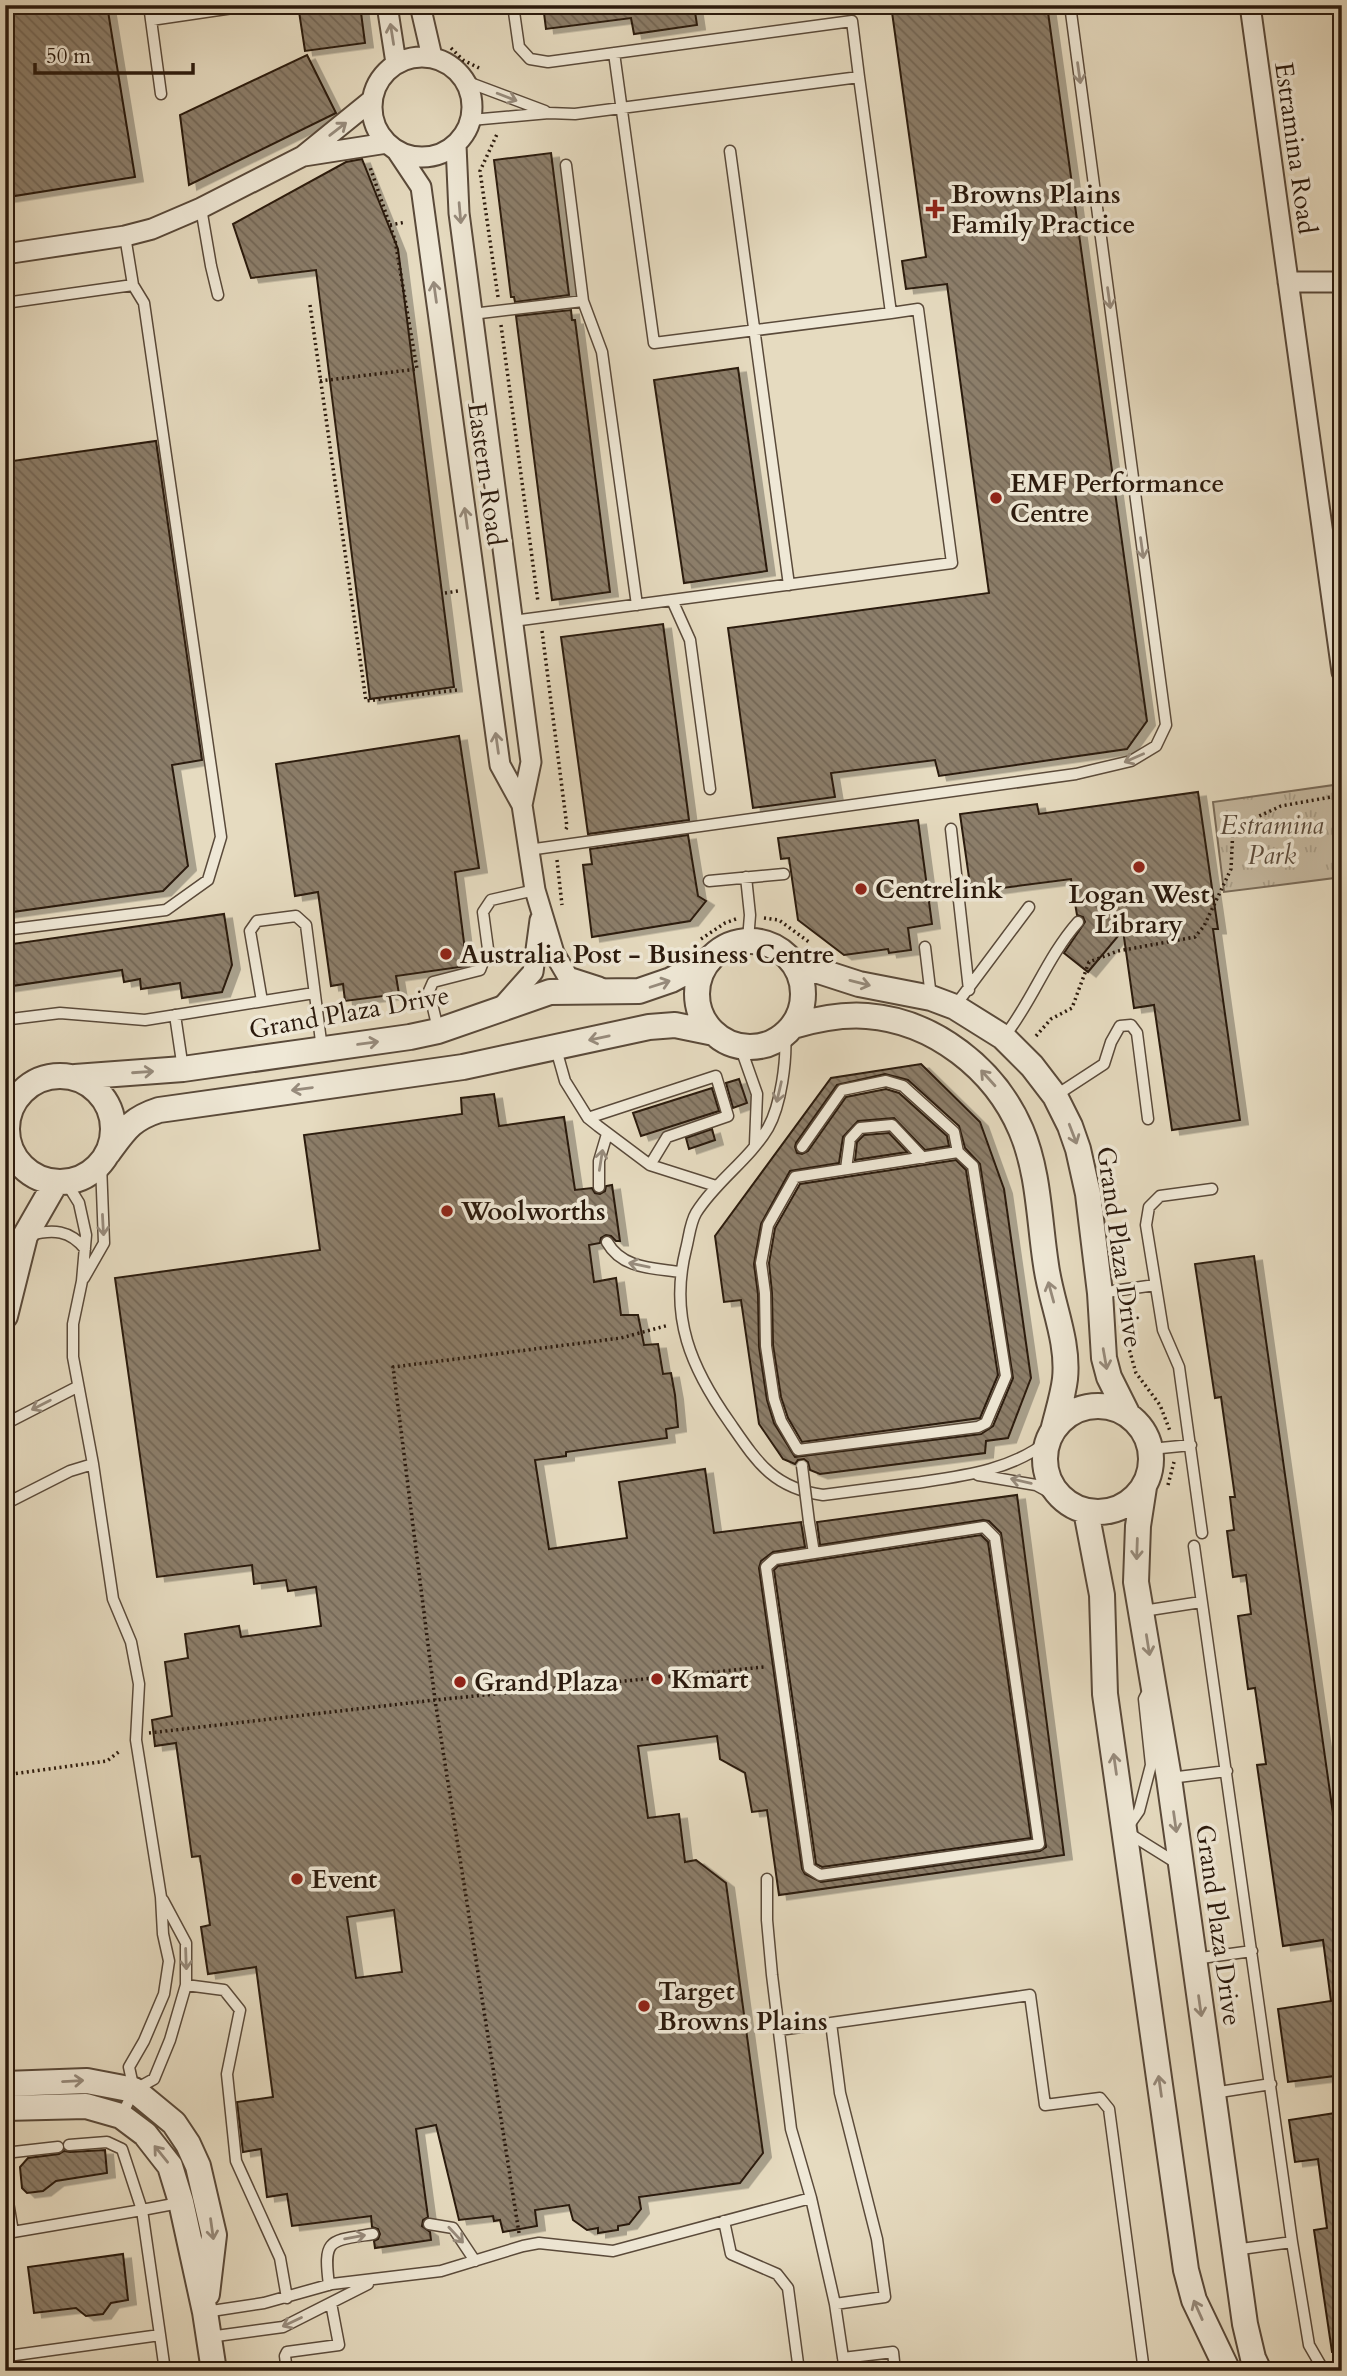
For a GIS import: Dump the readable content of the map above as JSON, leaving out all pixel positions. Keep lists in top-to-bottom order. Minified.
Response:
{"streets":{"street":["Estramina Road","Eastern Road","Grand Plaza Drive"]},"crossings":[["Eastern Road","Grand Plaza Drive"]],"parks":["Estramina Park"],"places":{"health":["Browns Plains Family Practice"],"other":["EMF Performance Centre","Logan West Library","Centrelink","Australia Post - Business Centre","Woolworths","Kmart","Grand Plaza","Event","Target Browns Plains"]},"scale_bar":"50 m"}
